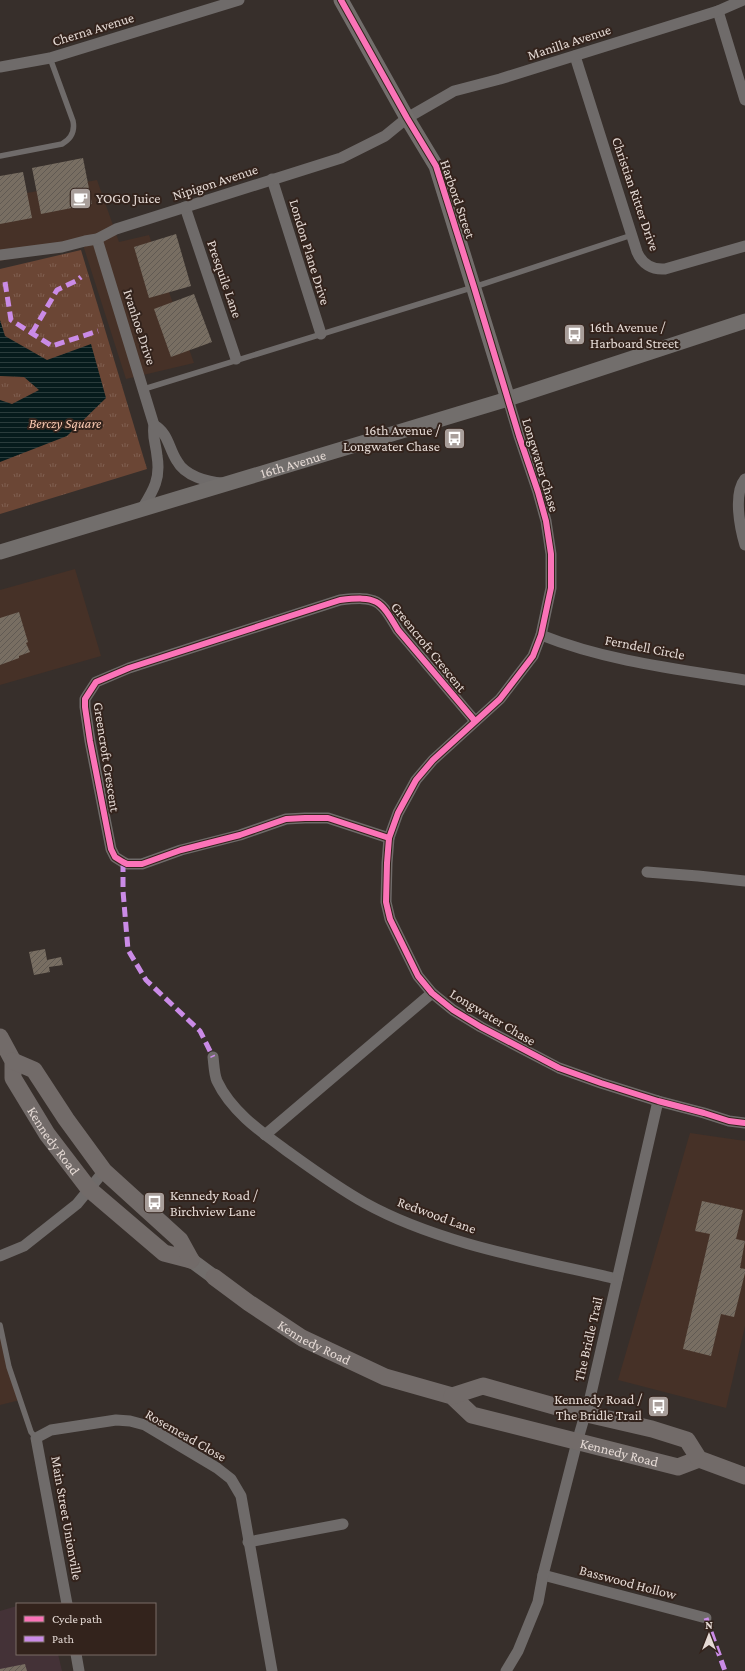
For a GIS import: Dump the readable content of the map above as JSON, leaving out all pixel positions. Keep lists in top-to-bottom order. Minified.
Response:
{"streets":{"main road":["Harbord Street","16th Avenue","Kennedy Road"],"street":["Cherna Avenue","Manilla Avenue","Nipigon Avenue","Christian Ritter Drive","London Plane Drive","Presquile Lane","Ivanhoe Drive","Longwater Chase","Greencroft Crescent","Ferndell Circle","Redwood Lane","The Bridle Trail","Rosemead Close","Main Street Unionville","Basswood Hollow"]},"crossings":[["Manilla Avenue","Nipigon Avenue"],["Manilla Avenue","Christian Ritter Drive"],["Manilla Avenue","Harbord Street"],["Nipigon Avenue","Harbord Street"],["Nipigon Avenue","London Plane Drive"],["Nipigon Avenue","Presquile Lane"],["Nipigon Avenue","Ivanhoe Drive"],["Harbord Street","16th Avenue"],["Harbord Street","Longwater Chase"],["Ivanhoe Drive","16th Avenue"],["16th Avenue","Longwater Chase"],["Longwater Chase","Greencroft Crescent"],["Longwater Chase","Ferndell Circle"],["Longwater Chase","The Bridle Trail"],["Kennedy Road","The Bridle Trail"],["Redwood Lane","The Bridle Trail"],["The Bridle Trail","Basswood Hollow"],["Rosemead Close","Main Street Unionville"]],"parks":["Berczy Square"],"places":{"cafe":["YOGO Juice"],"bus stop":["16th Avenue / Harboard Street","16th Avenue / Longwater Chase","Kennedy Road / Birchview Lane","Kennedy Road / The Bridle Trail"]},"legend":["Cycle path","Path"],"north":"top"}
